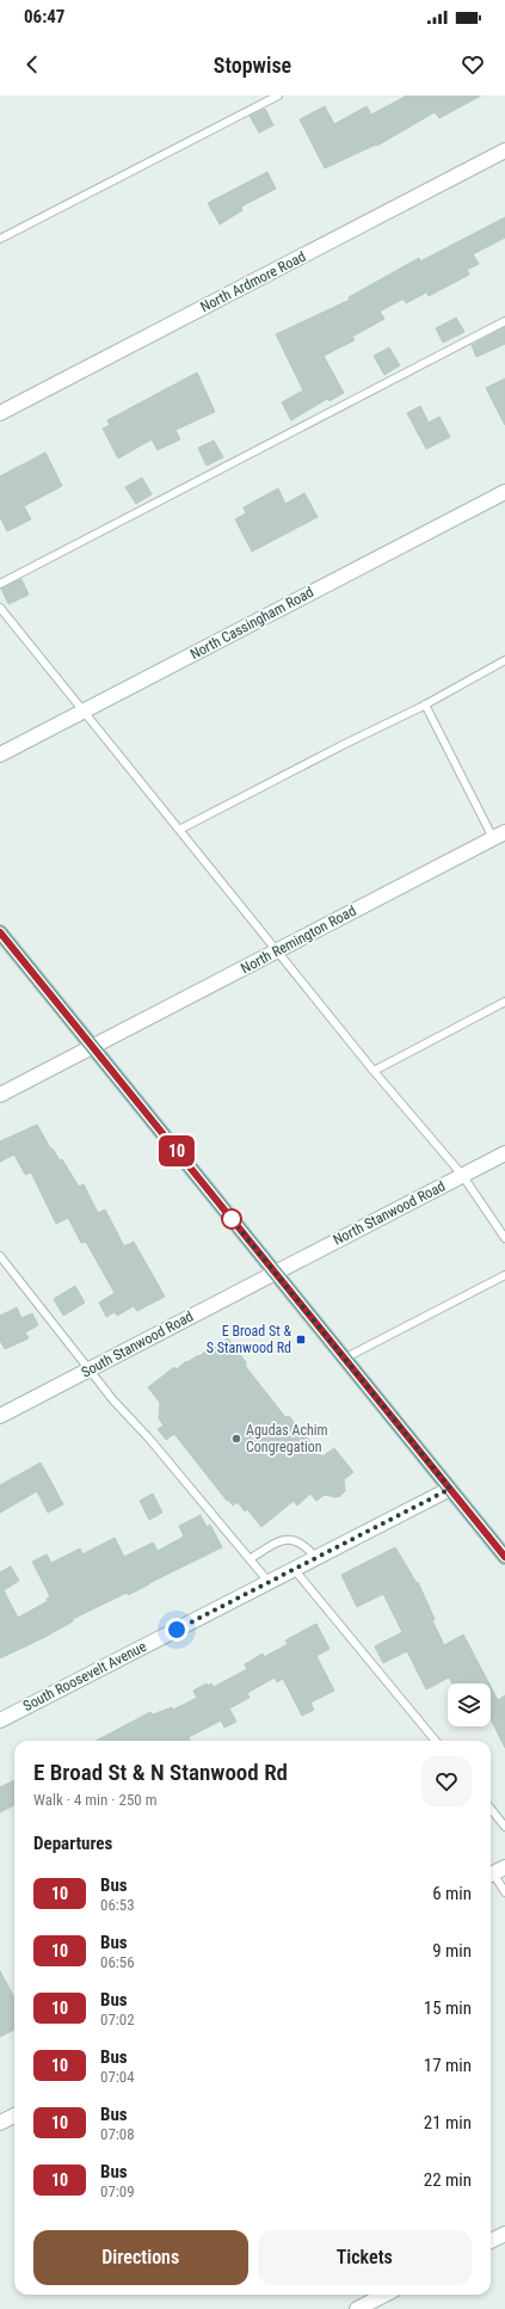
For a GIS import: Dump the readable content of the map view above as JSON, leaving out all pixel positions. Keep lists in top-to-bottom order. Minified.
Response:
{"streets":{"street":["North Ardmore Road","North Cassingham Road","North Remington Road","North Stanwood Road","South Stanwood Road","South Roosevelt Avenue"]},"crossings":[["North Stanwood Road","South Stanwood Road"]],"places":{"transit":["E Broad St & S Stanwood Rd"],"other":["Agudas Achim Congregation"]},"lines":["bus line 10"],"page":{"status":"06:47","header":"Stopwise","on_map":"10","heading":[["E Broad St & N Stanwood Rd","Walk · 4 min · 250 m"],"Departures"],"list":[{"mark":"10","name":"Bus","note":"06:53","value":"6 min"},{"mark":"10","name":"Bus","note":"06:56","value":"9 min"},{"mark":"10","name":"Bus","note":"07:02","value":"15 min"},{"mark":"10","name":"Bus","note":"07:04","value":"17 min"},{"mark":"10","name":"Bus","note":"07:08","value":"21 min"},{"mark":"10","name":"Bus","note":"07:09","value":"22 min"}],"buttons":["Directions","Tickets"]}}
